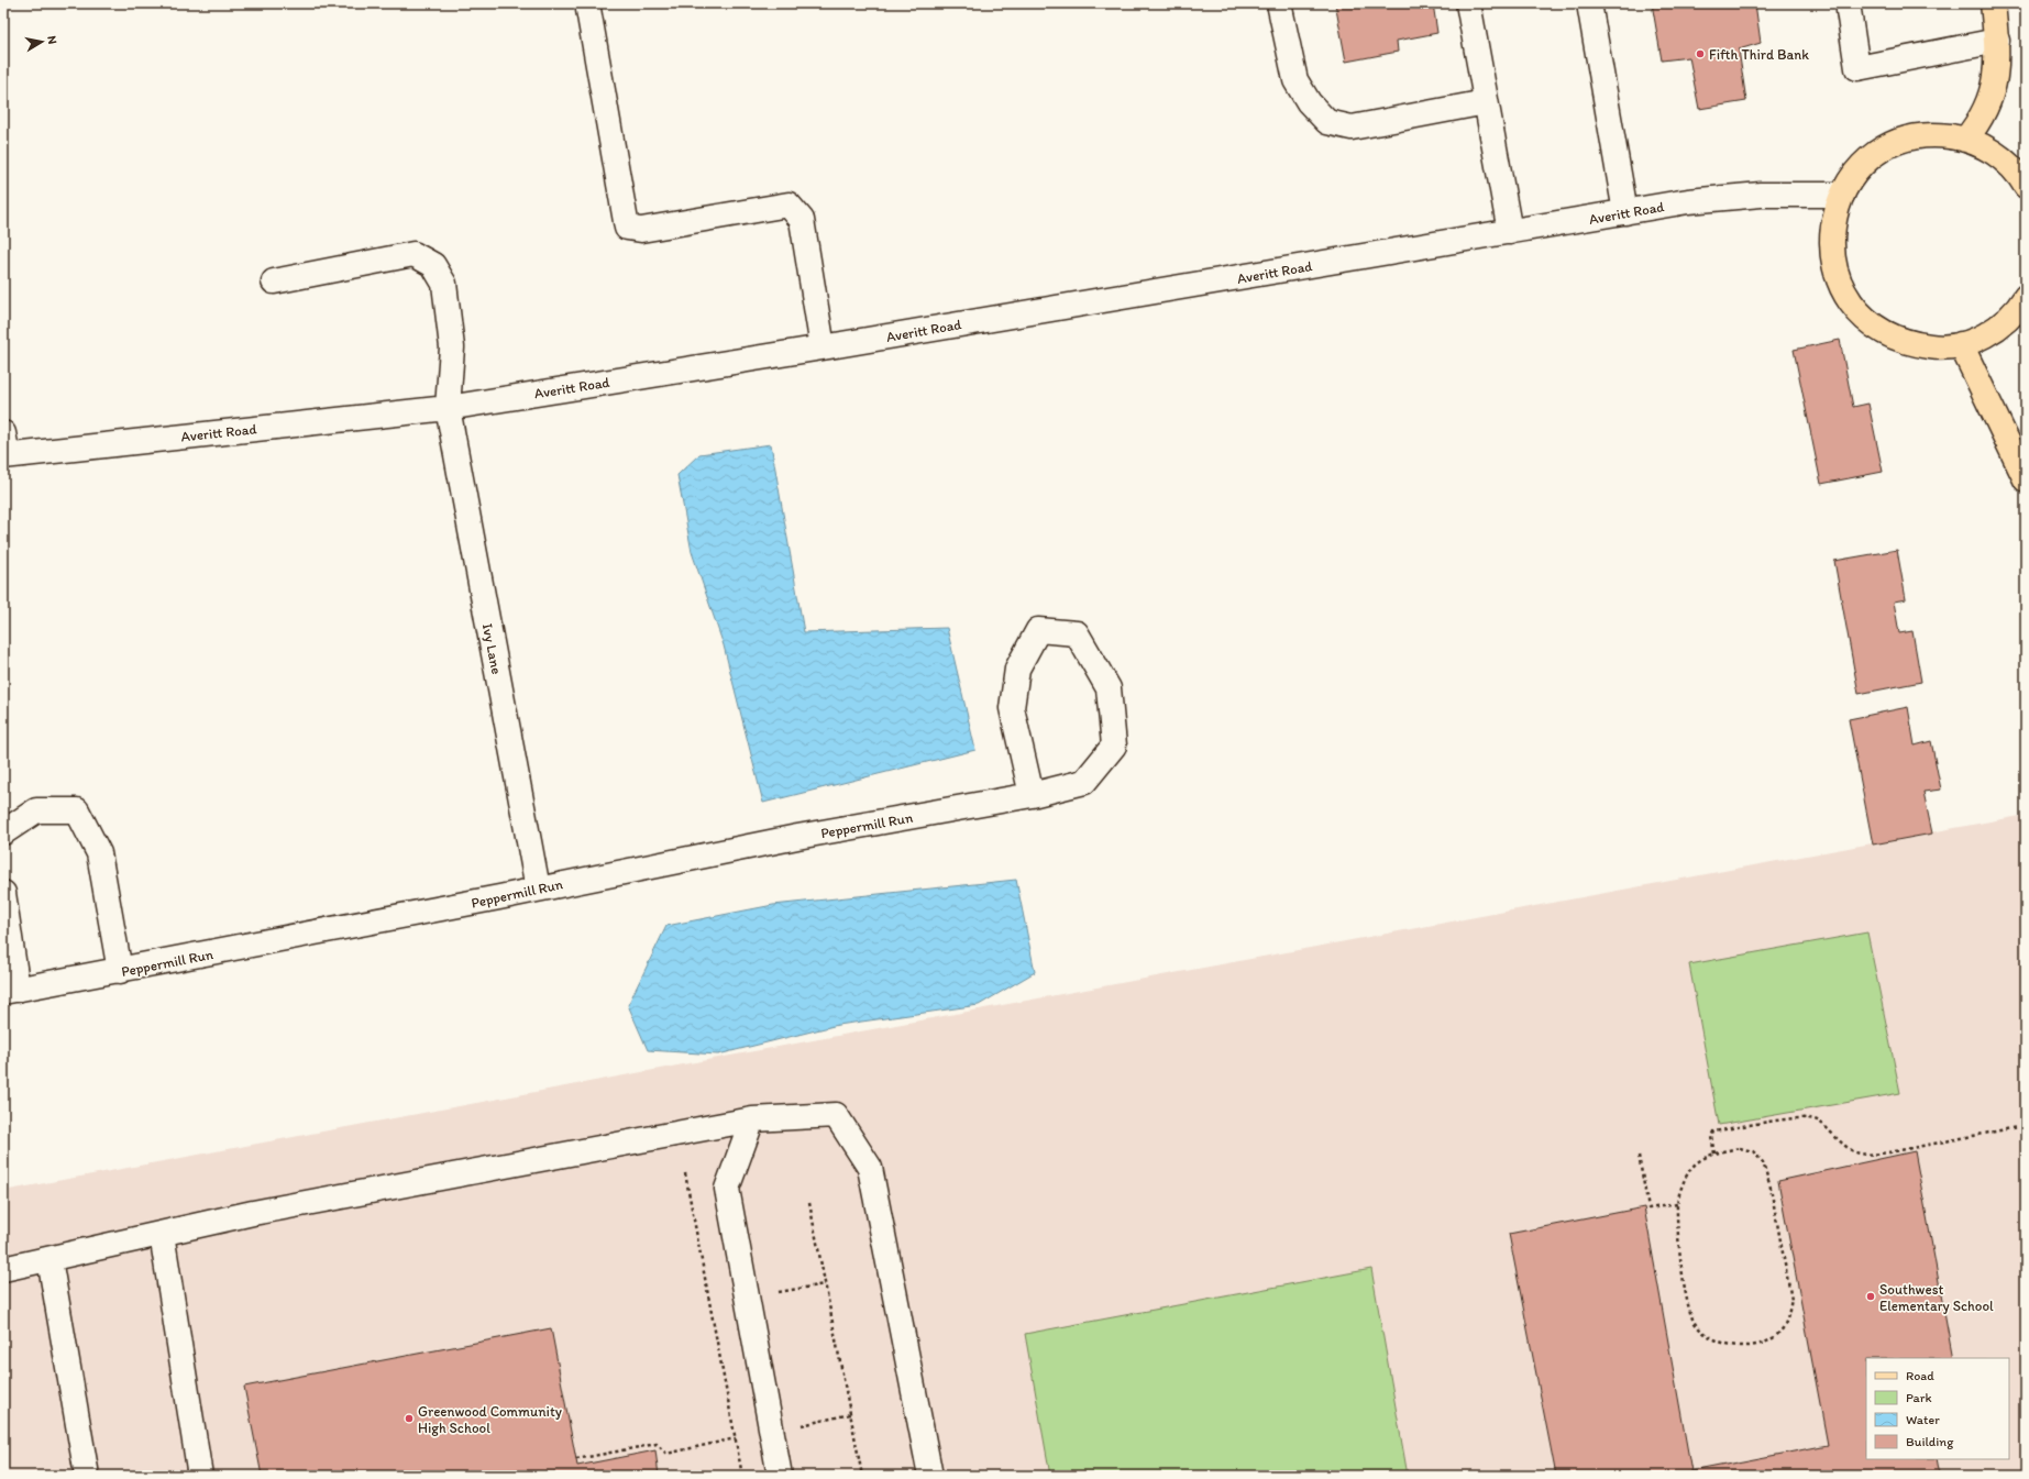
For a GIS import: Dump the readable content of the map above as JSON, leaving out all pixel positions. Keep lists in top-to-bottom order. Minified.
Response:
{"streets":{"street":["Averitt Road","Ivy Lane","Peppermill Run"]},"crossings":[["Averitt Road","Ivy Lane"],["Ivy Lane","Peppermill Run"]],"places":["Fifth Third Bank","Southwest Elementary School","Greenwood Community High School"],"legend":["Road","Park","Water","Building"],"north":"right"}
